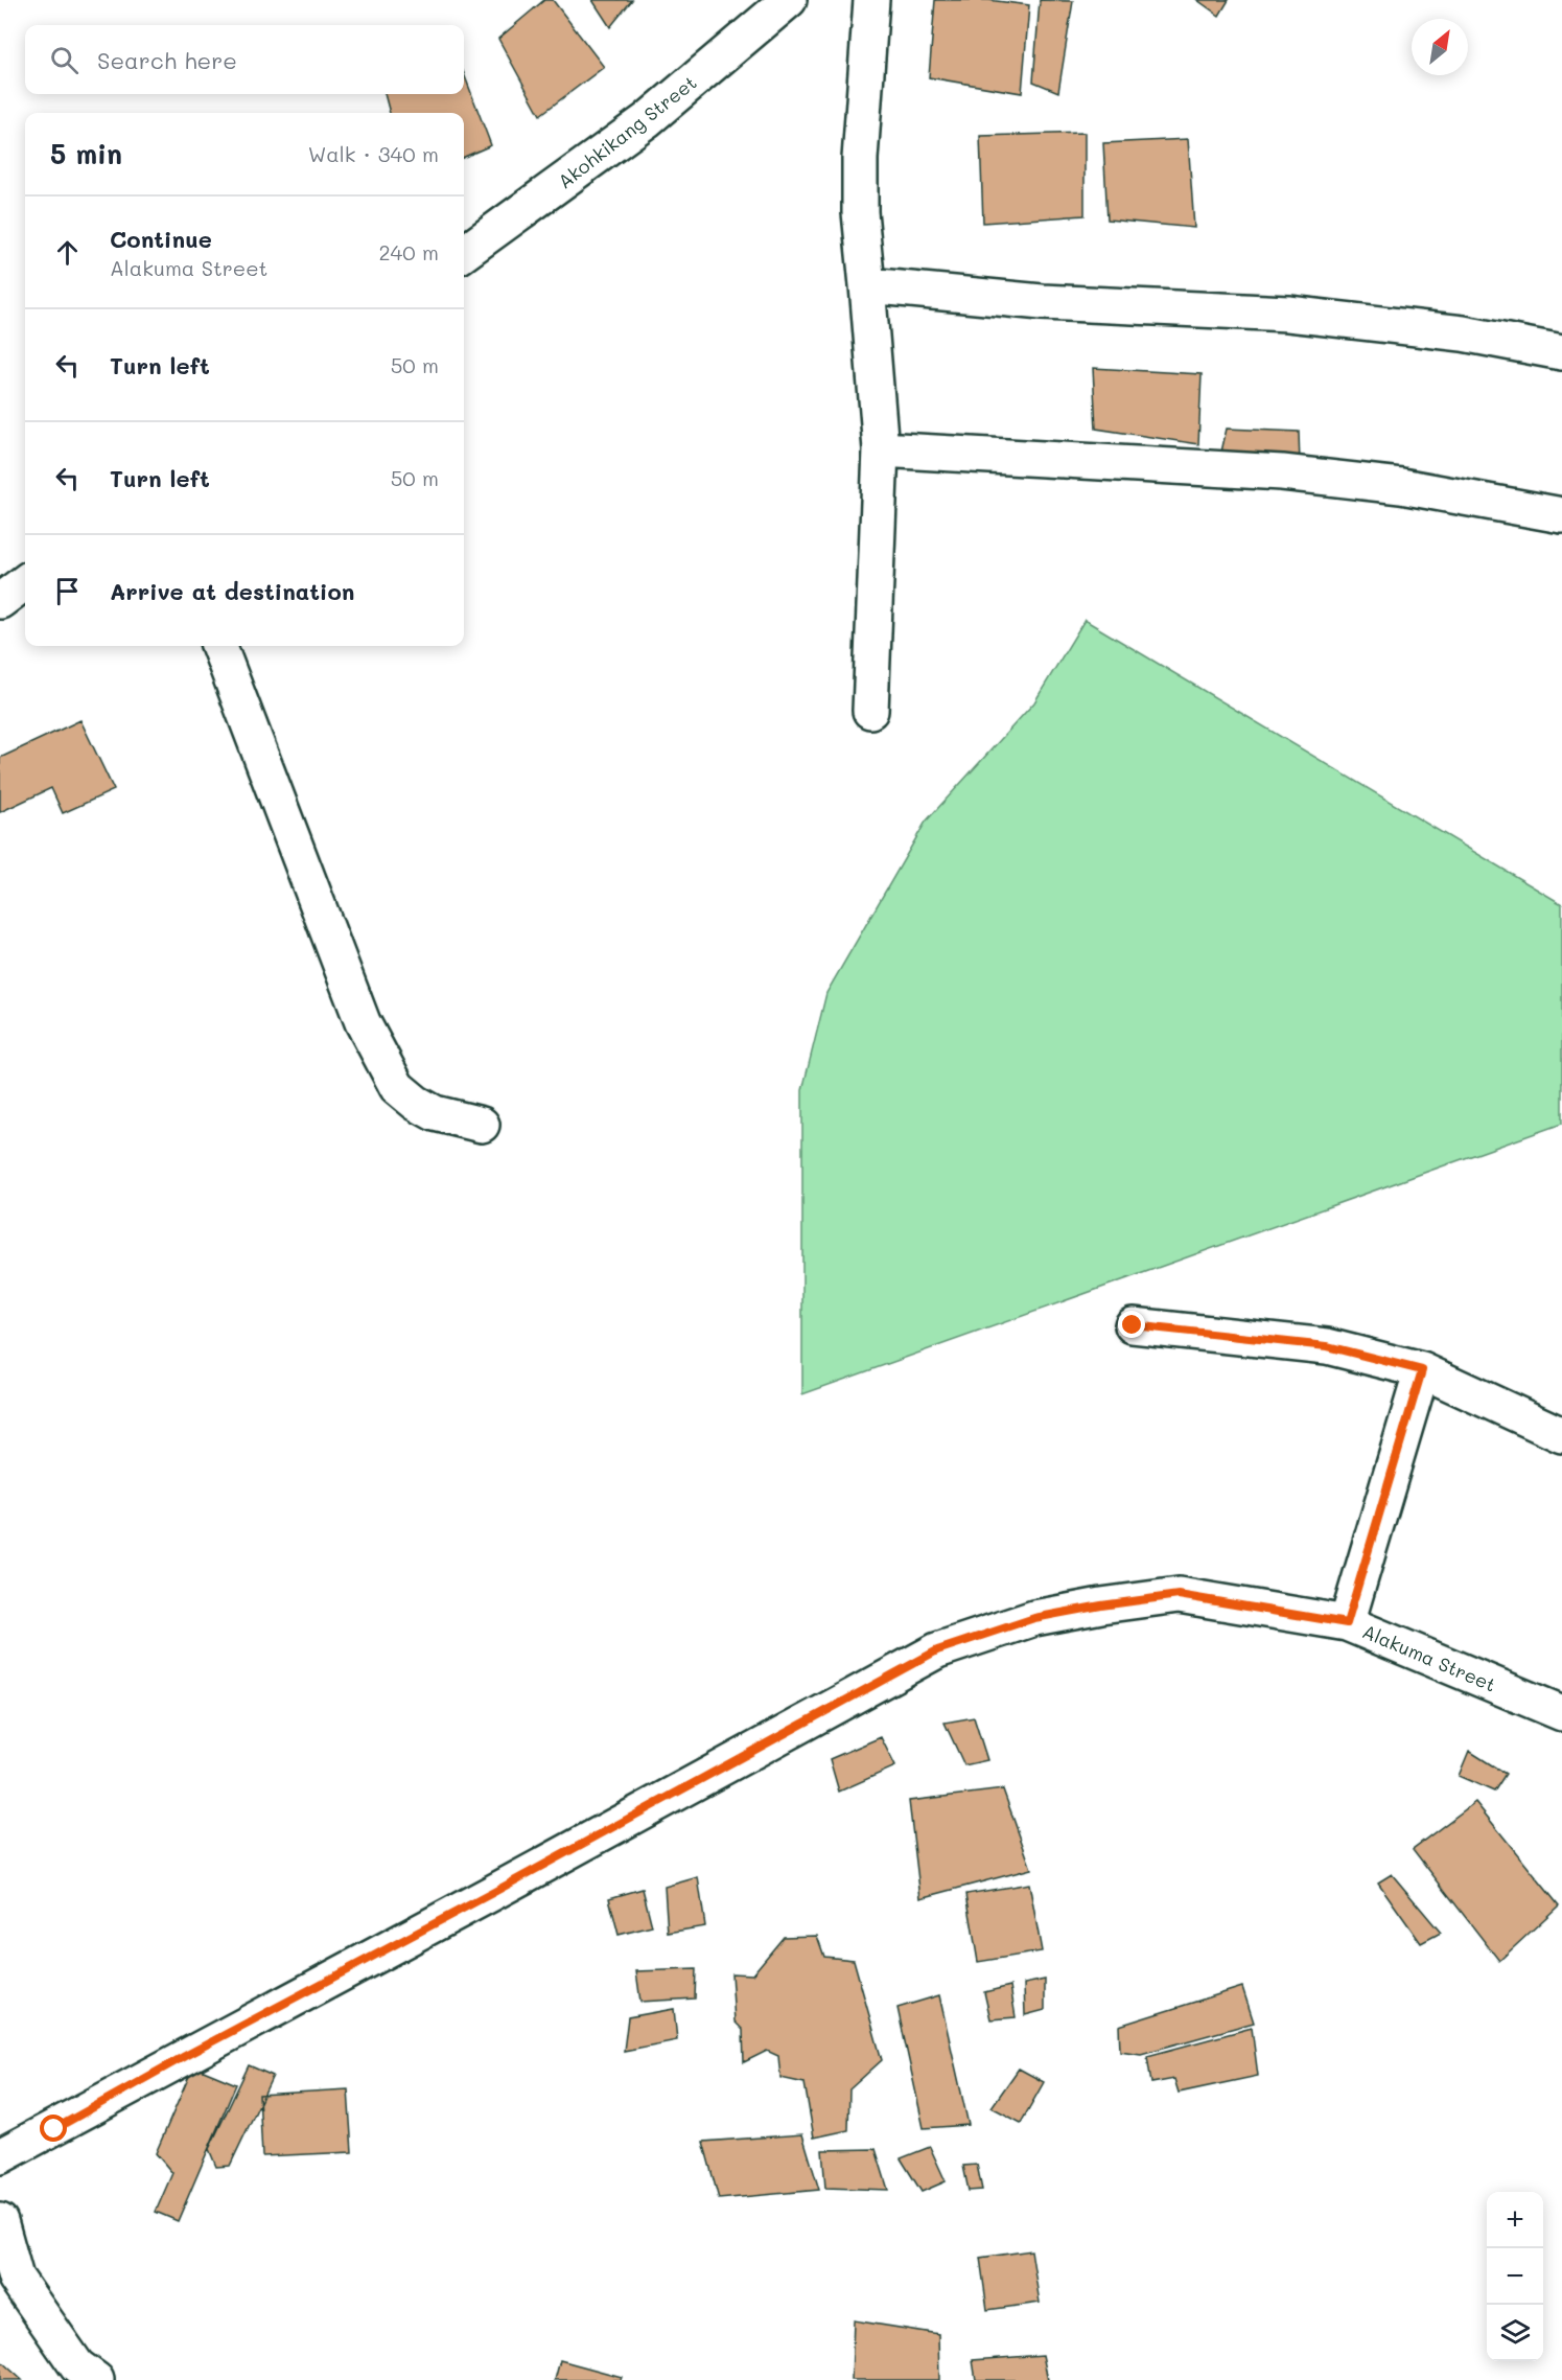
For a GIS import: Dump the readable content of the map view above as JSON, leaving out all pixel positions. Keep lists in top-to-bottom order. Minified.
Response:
{"streets":{"street":["Akohkikang Street","Alakuma Street"]},"north":"top right","page":{"search":"Search here","heading":["5 min","Walk · 340 m"],"list":[["Continue","Alakuma Street","240 m"],["Turn left","50 m"],["Turn left","50 m"],"Arrive at destination"],"map_buttons":["+","−"]}}
